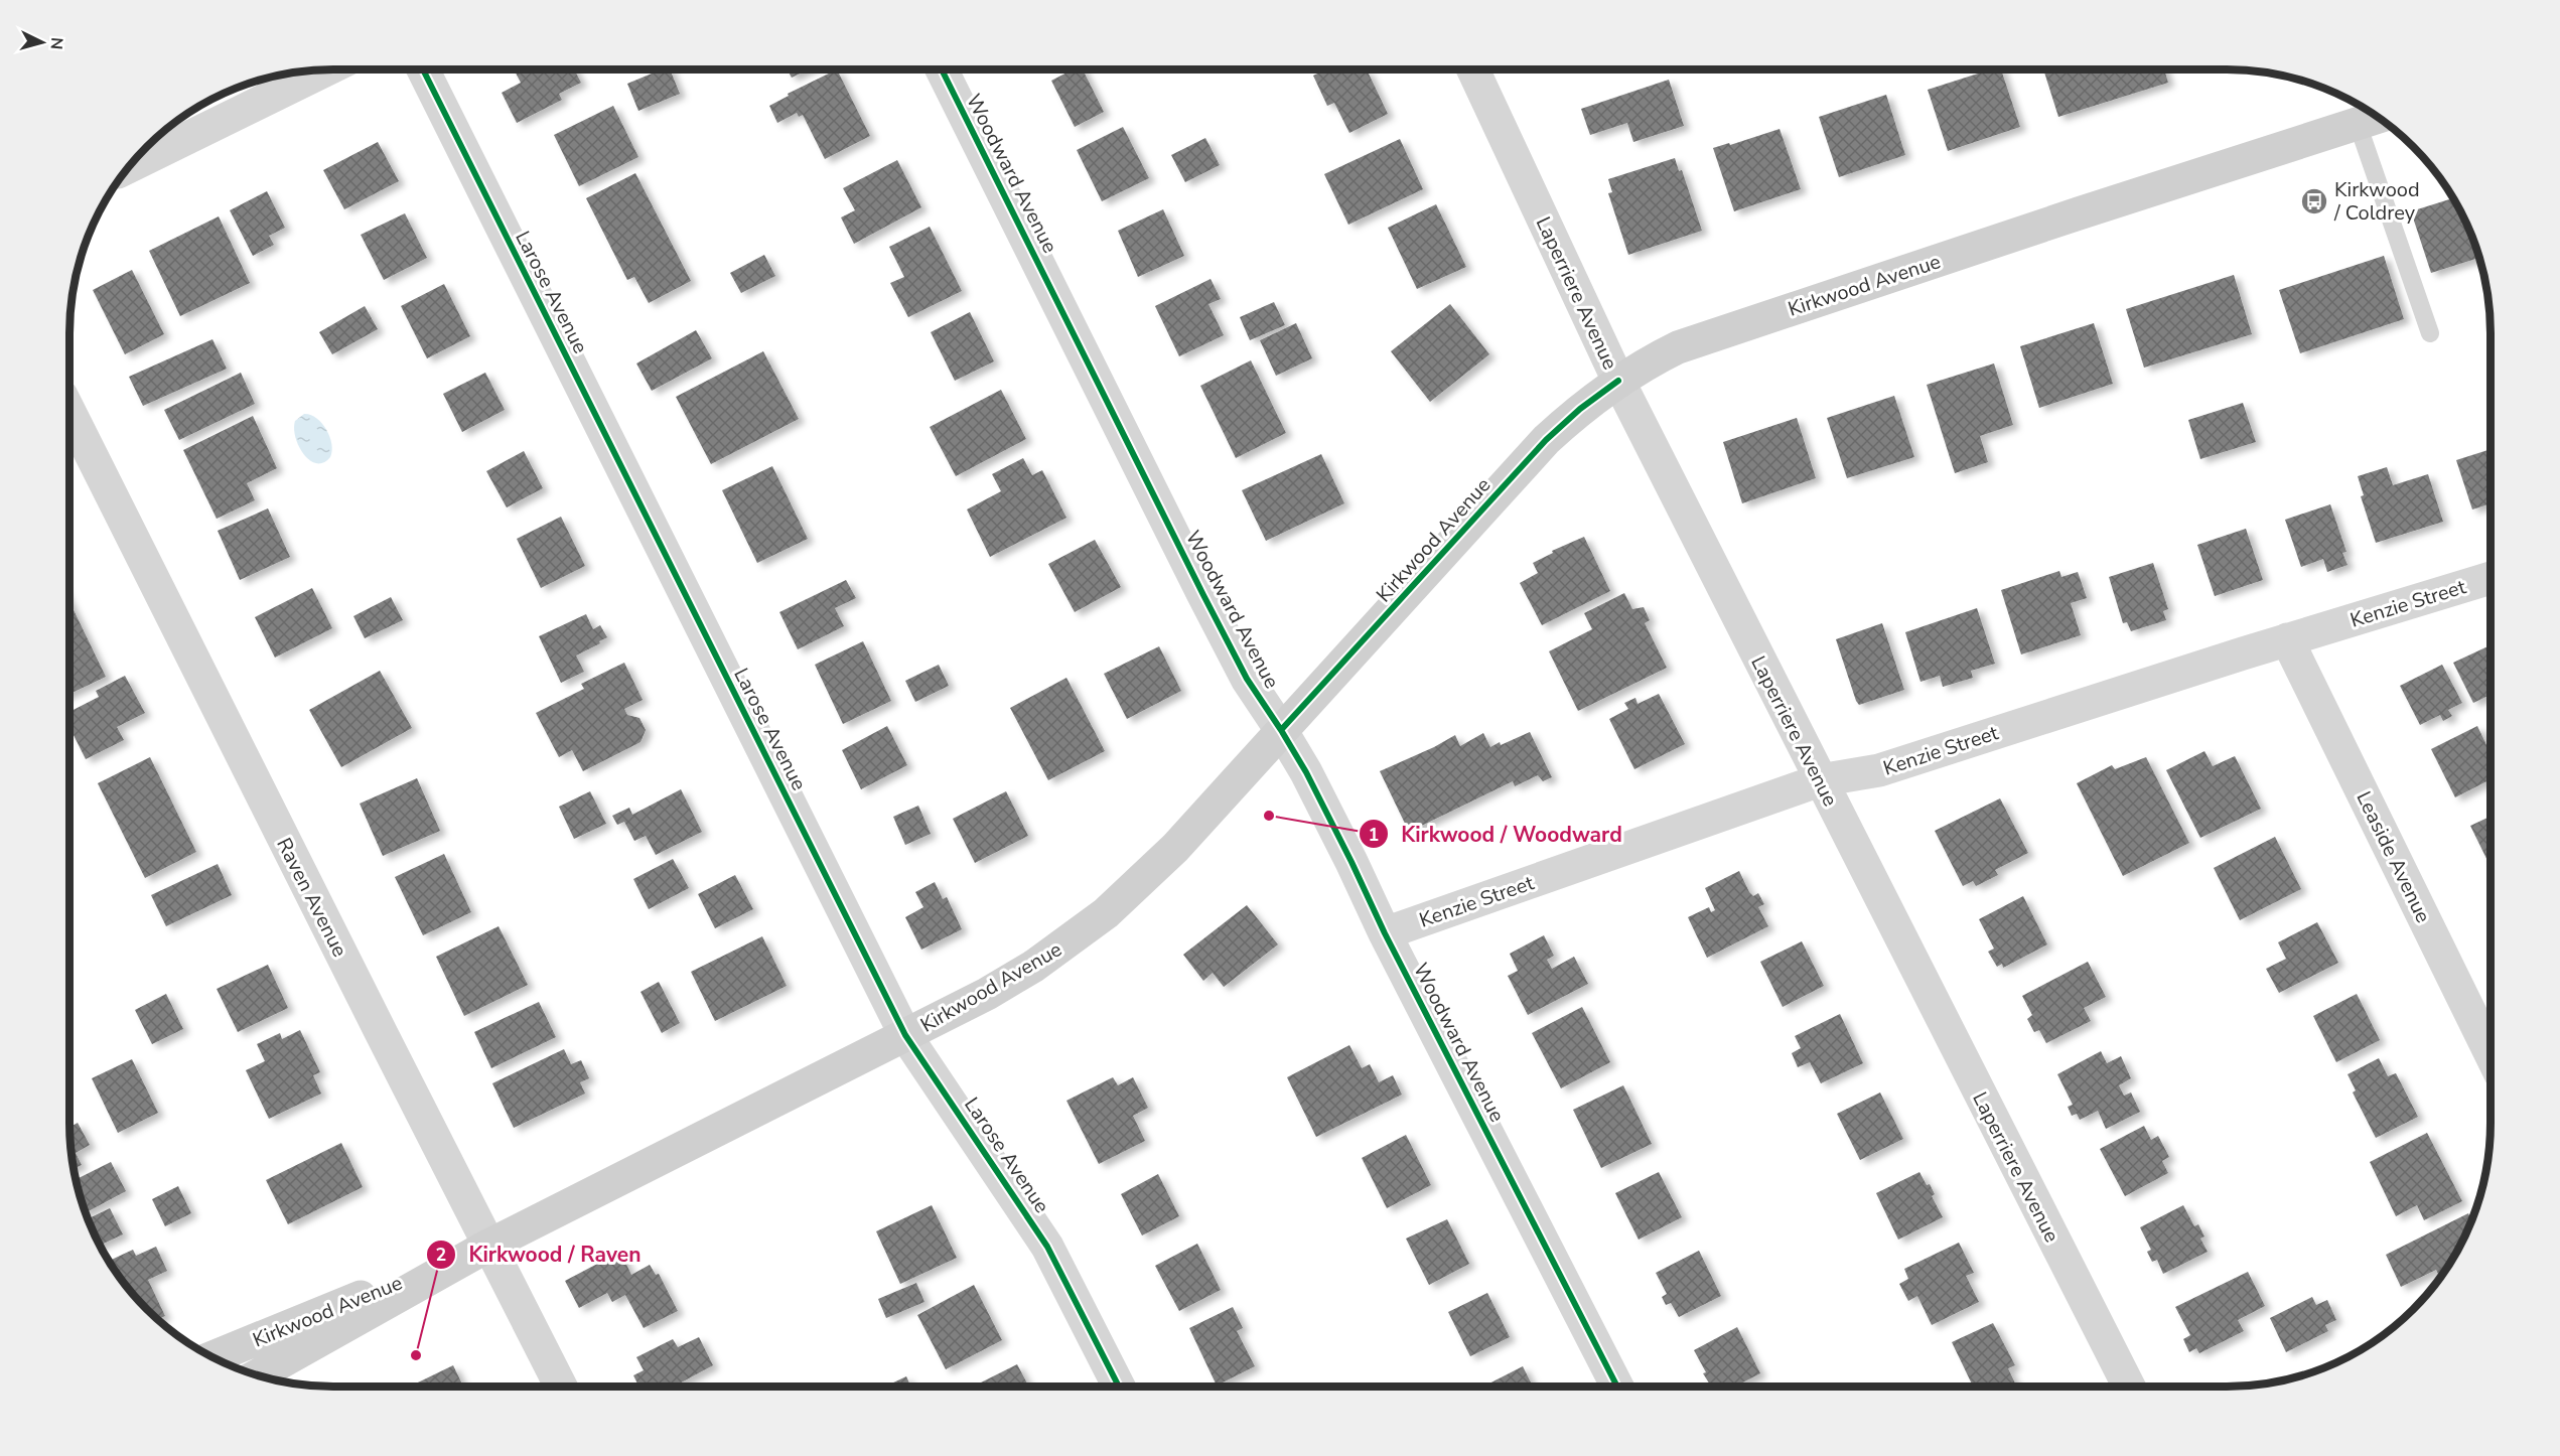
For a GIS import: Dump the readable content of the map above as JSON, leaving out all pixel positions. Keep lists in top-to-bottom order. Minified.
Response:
{"streets":{"main road":["Kirkwood Avenue"],"street":["Woodward Avenue","Larose Avenue","Laperriere Avenue","Kenzie Street","Leaside Avenue","Raven Avenue"]},"crossings":[["Woodward Avenue","Kirkwood Avenue"],["Woodward Avenue","Kenzie Street"],["Kirkwood Avenue","Larose Avenue"],["Kirkwood Avenue","Laperriere Avenue"],["Kirkwood Avenue","Raven Avenue"],["Laperriere Avenue","Kenzie Street"],["Kenzie Street","Leaside Avenue"]],"places":{"bus stop":["Kirkwood / Coldrey"],"other":["Kirkwood / Woodward","Kirkwood / Raven"]},"north":"right"}
